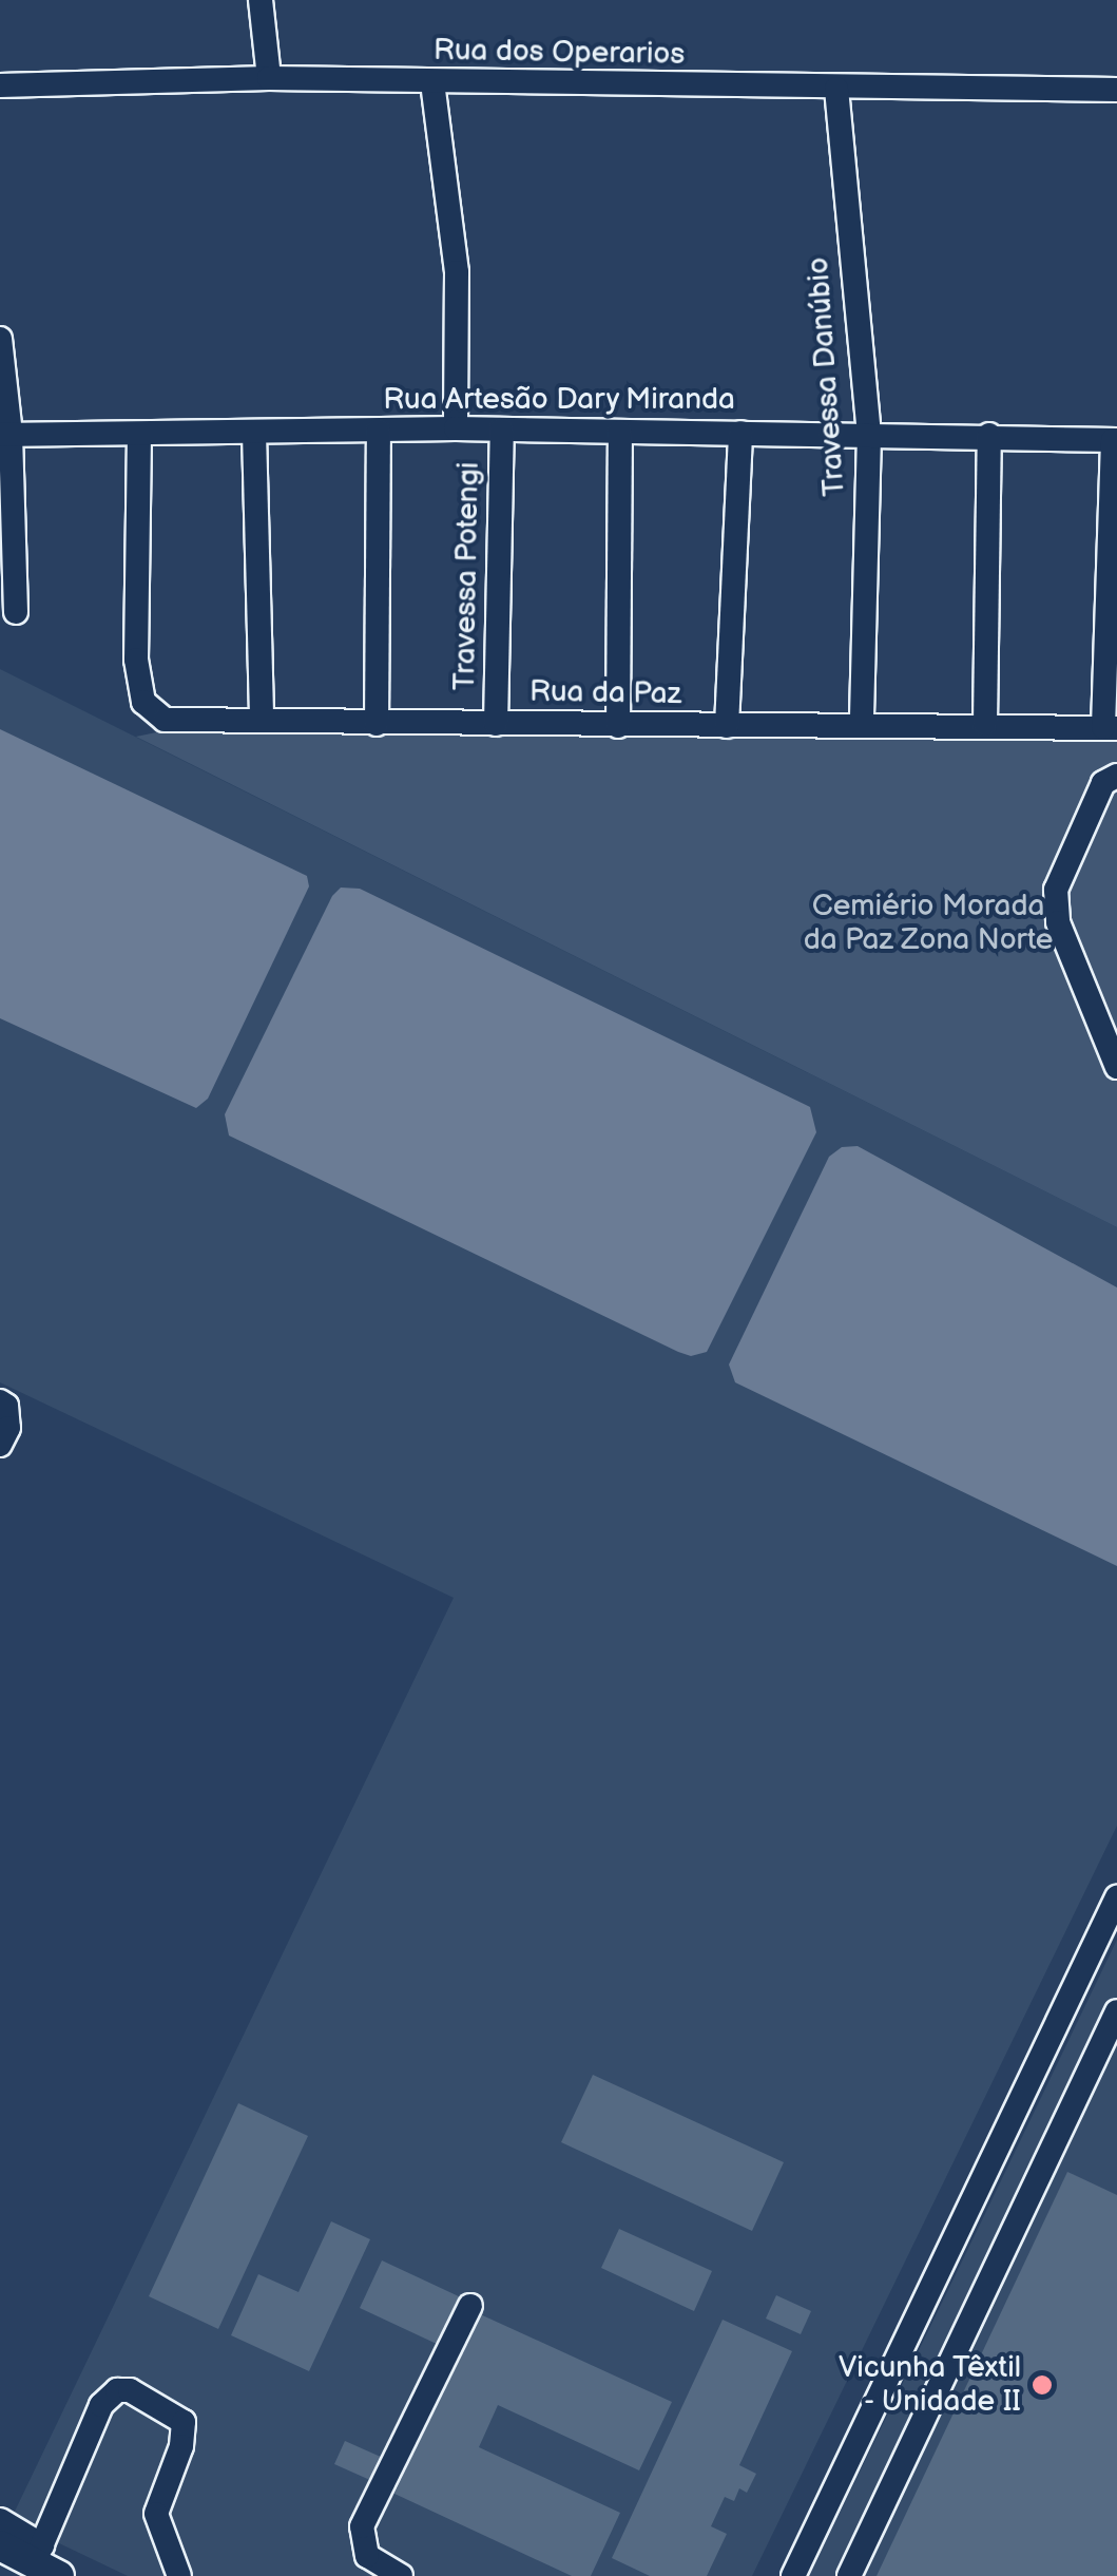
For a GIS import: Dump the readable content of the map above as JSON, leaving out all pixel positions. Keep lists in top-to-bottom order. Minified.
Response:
{"streets":{"street":["Rua dos Operarios","Travessa Danúbio","Rua Artesão Dary Miranda","Travessa Potengi","Rua da Paz"]},"crossings":[["Rua dos Operarios","Travessa Danúbio"],["Travessa Danúbio","Rua Artesão Dary Miranda"],["Travessa Danúbio","Rua da Paz"],["Rua Artesão Dary Miranda","Travessa Potengi"],["Rua Artesão Dary Miranda","Rua da Paz"],["Travessa Potengi","Rua da Paz"]],"parks":["Cemiério Morada da Paz Zona Norte"],"places":["Vicunha Têxtil - Unidade II"]}
